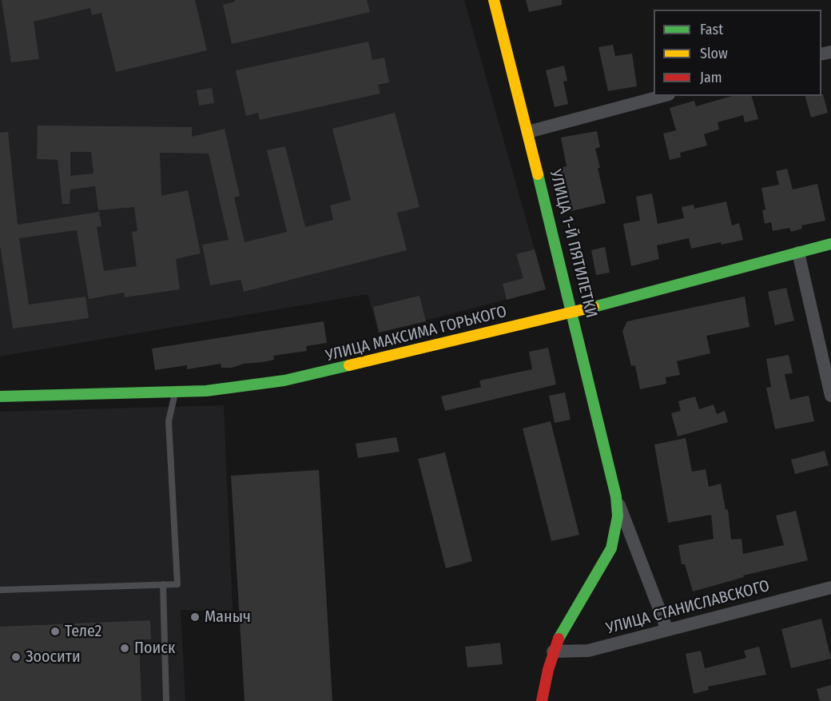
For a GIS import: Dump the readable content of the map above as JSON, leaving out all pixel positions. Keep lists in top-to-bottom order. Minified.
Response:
{"streets":{"main road":["УЛИЦА 1-Й ПЯТИЛЕТКИ","УЛИЦА МАКСИМА ГОРЬКОГО"],"street":["УЛИЦА СТАНИСЛАВСКОГО"]},"crossings":[["УЛИЦА 1-Й ПЯТИЛЕТКИ","УЛИЦА МАКСИМА ГОРЬКОГО"],["УЛИЦА 1-Й ПЯТИЛЕТКИ","УЛИЦА СТАНИСЛАВСКОГО"]],"places":["Маныч","Теле2","Поиск","Зоосити"],"legend":["Fast","Slow","Jam"]}
